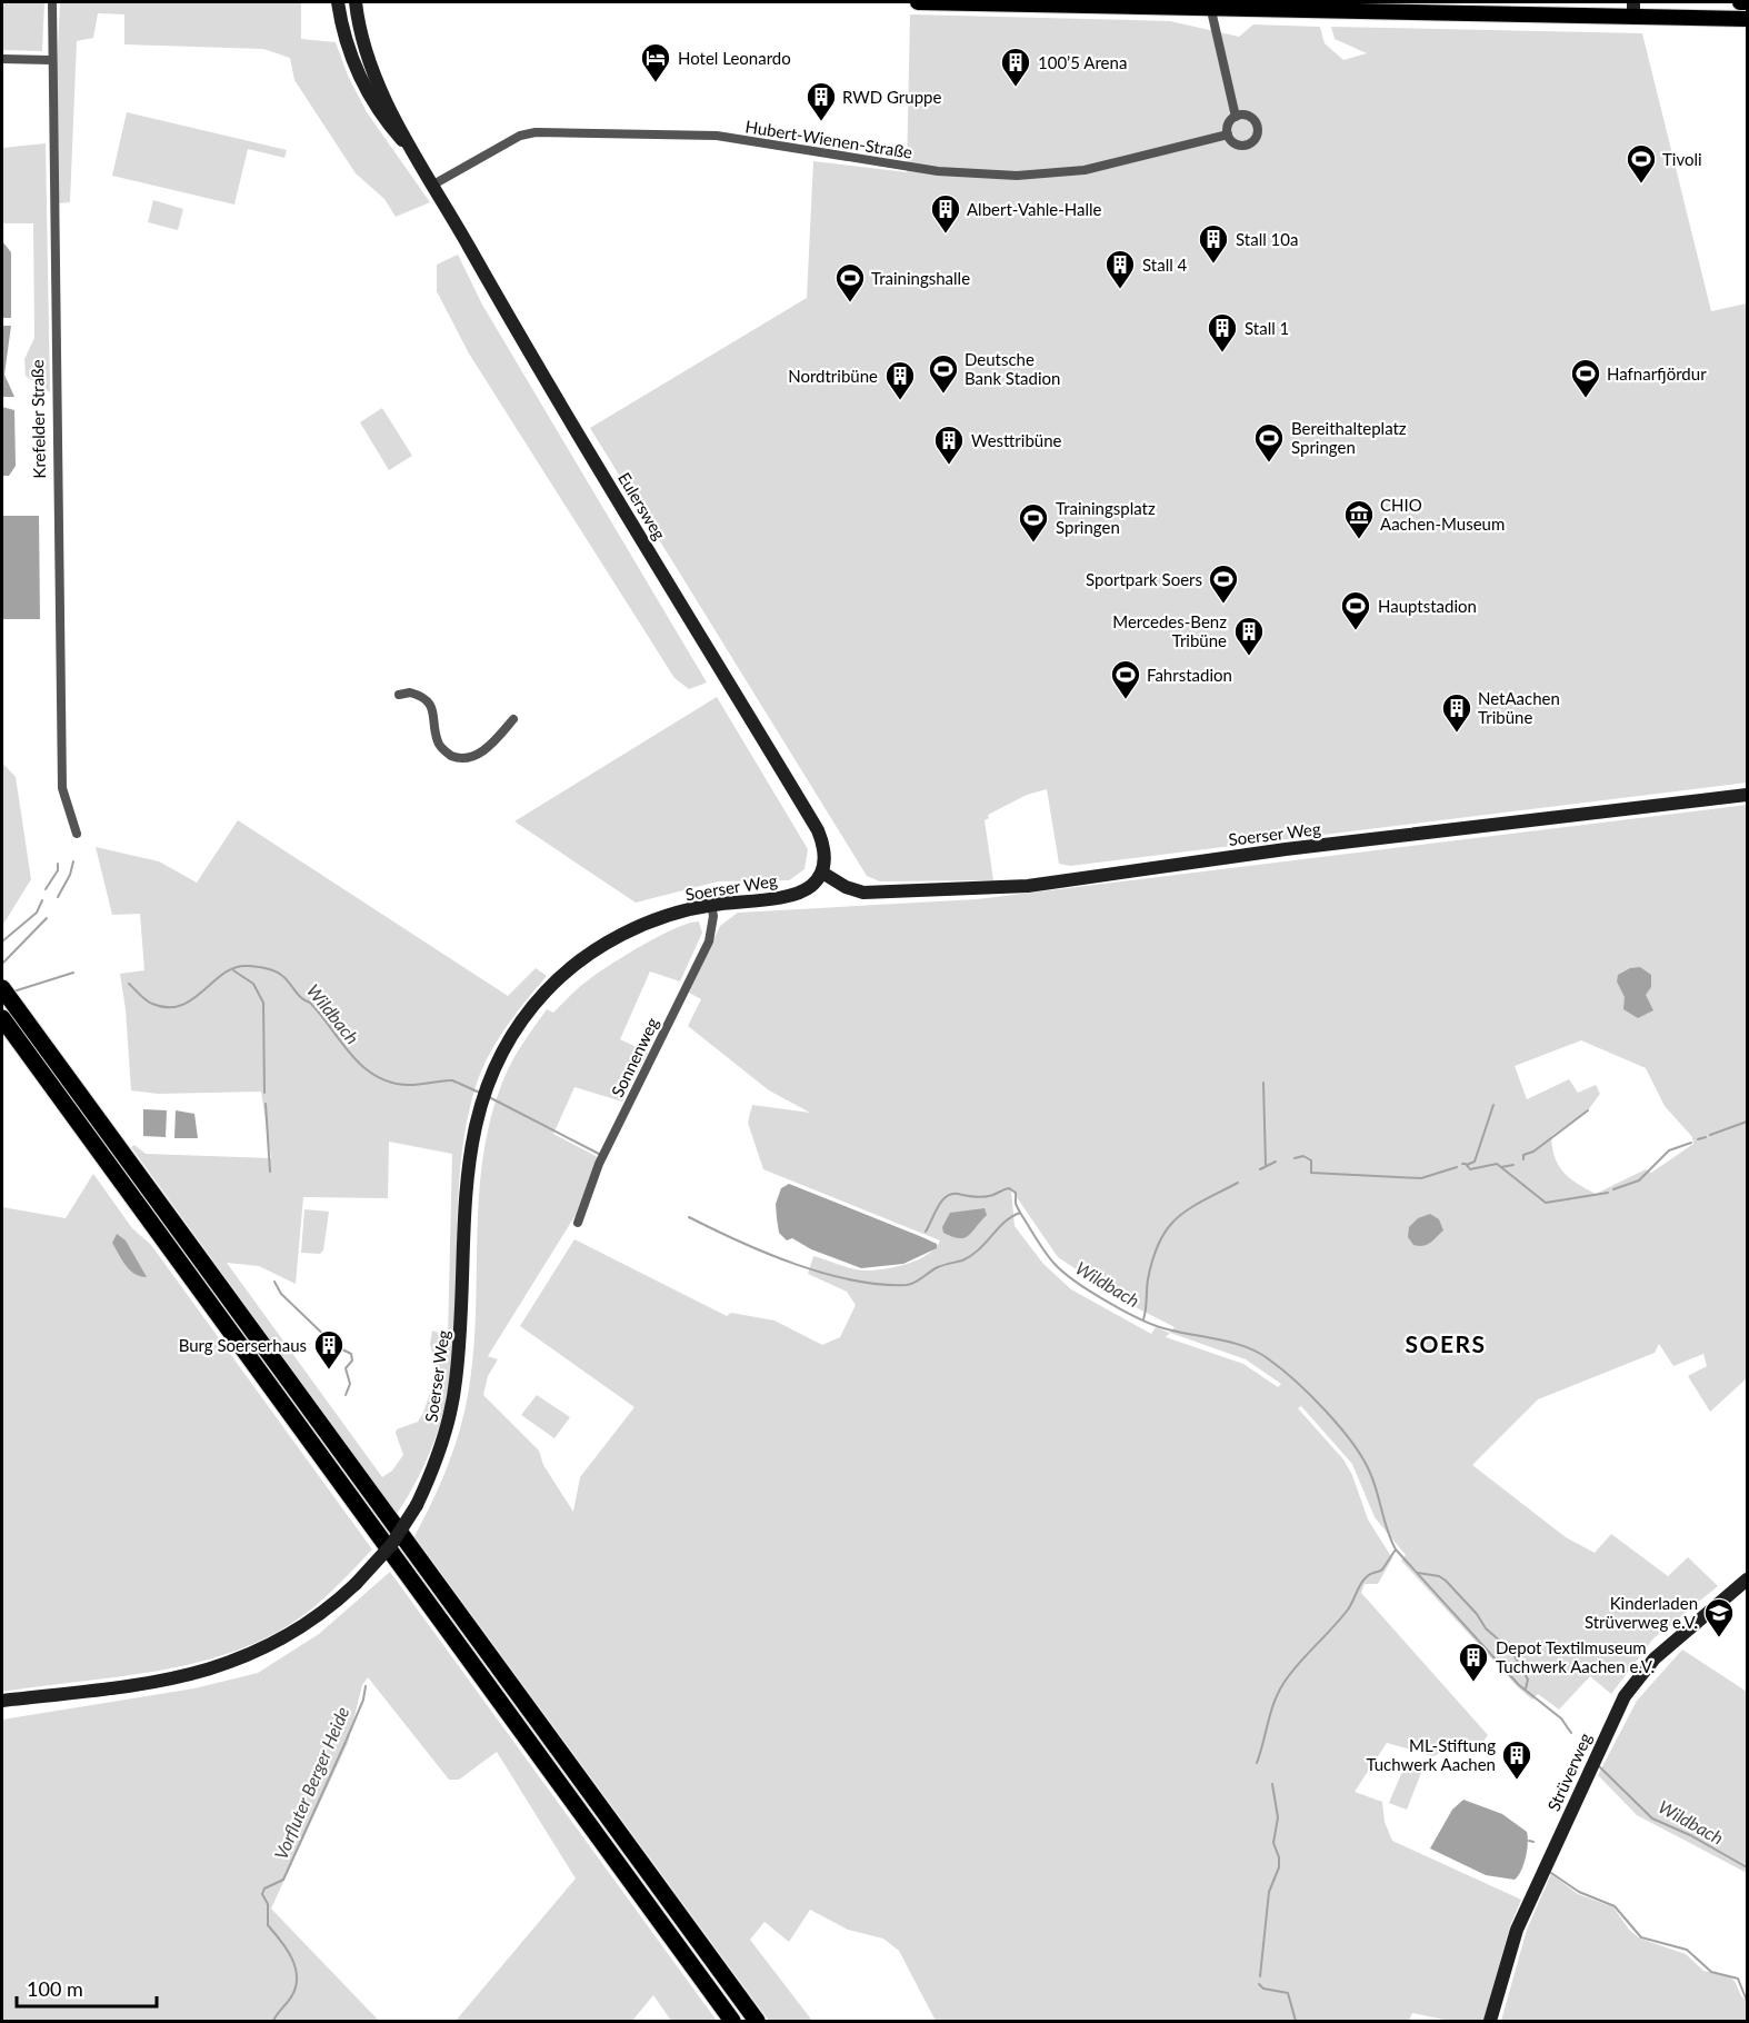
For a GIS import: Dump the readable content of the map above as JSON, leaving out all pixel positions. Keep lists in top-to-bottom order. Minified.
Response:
{"streets":{"main road":["Eulersweg","Soerser Weg","Strüverweg"],"street":["Hubert-Wienen-Straße","Krefelder Straße","Sonnenweg"]},"crossings":[["Hubert-Wienen-Straße","Eulersweg"],["Eulersweg","Soerser Weg"],["Soerser Weg","Sonnenweg"]],"districts":["SOERS"],"water":["Wildbach","Vorfluter Berger Heide"],"places":{"hotel":["Hotel Leonardo"],"building":["100’5 Arena","RWD Gruppe","Albert-Vahle-Halle","Stall 10a","Stall 4","Stall 1","Nordtribüne","Westtribüne","Mercedes-Benz Tribüne","NetAachen Tribüne","Burg Soerserhaus","Depot Textilmuseum Tuchwerk Aachen e.V.","ML-Stiftung Tuchwerk Aachen"],"sports":["Tivoli","Trainingshalle","Deutsche Bank Stadion","Hafnarfjördur","Bereithalteplatz Springen","Trainingsplatz Springen","Sportpark Soers","Hauptstadion","Fahrstadion"],"museum":["CHIO Aachen-Museum"],"school or university":["Kinderladen Strüverweg e.V."]},"scale_bar":"100 m"}
